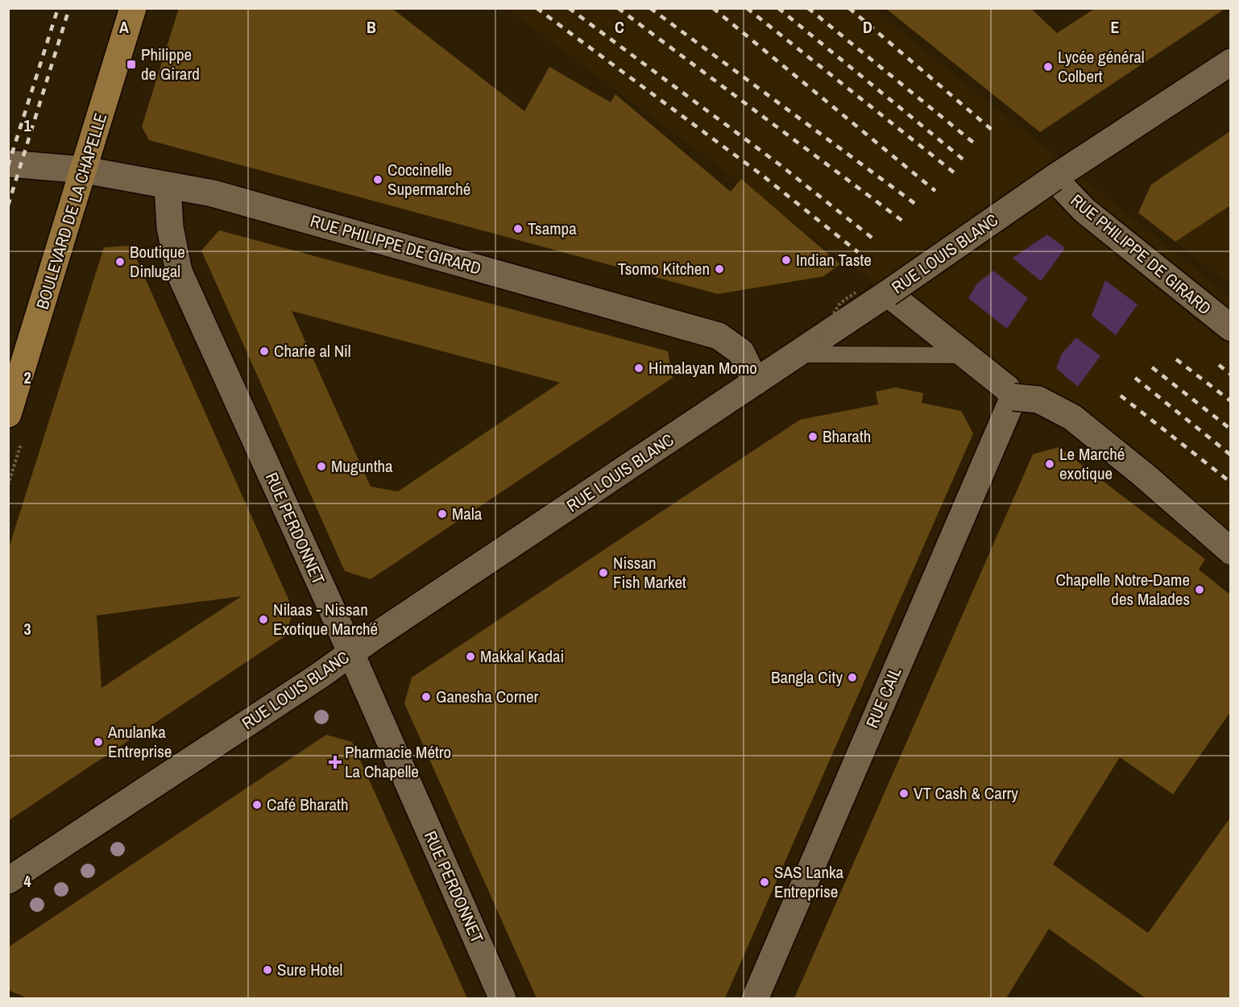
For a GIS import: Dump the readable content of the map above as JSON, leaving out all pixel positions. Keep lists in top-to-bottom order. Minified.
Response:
{"streets":{"main road":["BOULEVARD DE LA CHAPELLE"],"street":["RUE PHILIPPE DE GIRARD","RUE LOUIS BLANC","RUE PERDONNET","RUE CAIL"]},"crossings":[["BOULEVARD DE LA CHAPELLE","RUE PHILIPPE DE GIRARD"],["RUE PHILIPPE DE GIRARD","RUE LOUIS BLANC"],["RUE PHILIPPE DE GIRARD","RUE PERDONNET"],["RUE LOUIS BLANC","RUE PERDONNET"]],"places":{"transit":["Philippe de Girard"],"other":["Lycée général Colbert","Coccinelle Supermarché","Tsampa","Indian Taste","Boutique Dinlugal","Tsomo Kitchen","Charie al Nil","Himalayan Momo","Bharath","Le Marché exotique","Muguntha","Mala","Nissan Fish Market","Chapelle Notre-Dame des Malades","Nilaas - Nissan Exotique Marché","Makkal Kadai","Bangla City","Ganesha Corner","Anulanka Entreprise","VT Cash & Carry","Café Bharath","SAS Lanka Entreprise","Sure Hotel"],"health":["Pharmacie Métro La Chapelle"]},"grid":{"columns":["A","B","C","D","E"],"rows":["1","2","3","4"]}}
